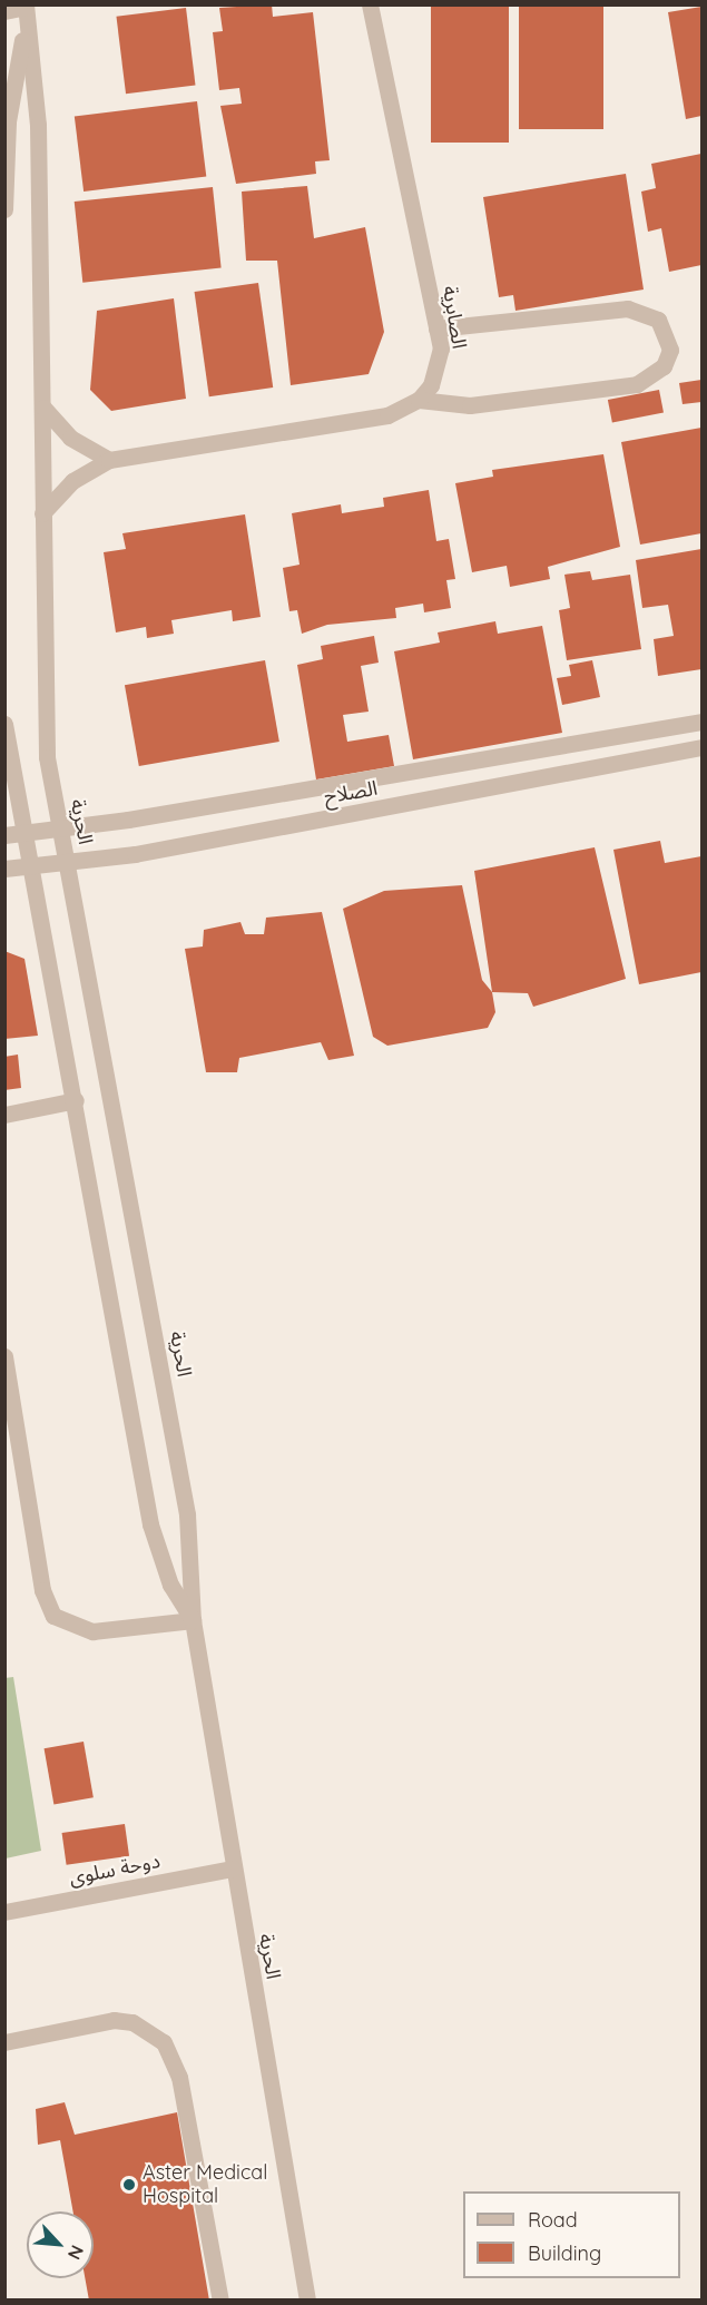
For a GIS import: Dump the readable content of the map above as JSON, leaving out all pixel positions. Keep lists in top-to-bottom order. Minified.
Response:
{"streets":{"street":["الصابرية","الصلاح","الحرية","دوحة سلوى"]},"crossings":[["الصلاح","الحرية"],["الحرية","دوحة سلوى"]],"places":["Aster Medical Hospital"],"legend":["Road","Building"],"north":"bottom right"}
